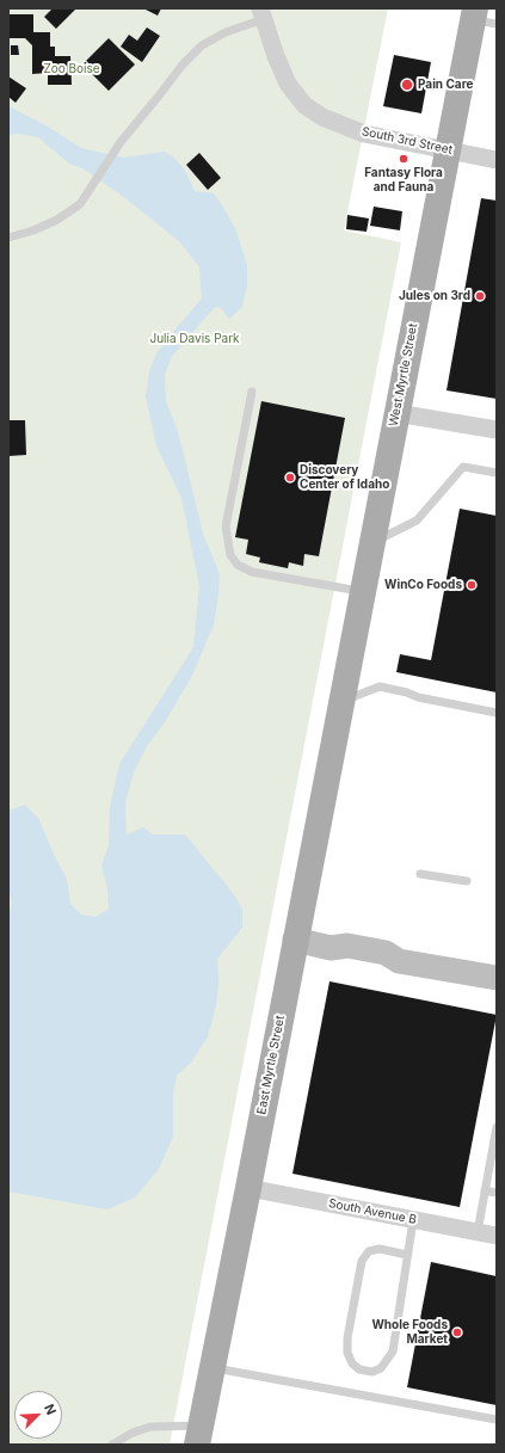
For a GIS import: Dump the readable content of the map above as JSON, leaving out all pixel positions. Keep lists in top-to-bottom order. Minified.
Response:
{"streets":{"main road":["West Myrtle Street","East Myrtle Street"],"street":["South 3rd Street","South Avenue B"]},"crossings":[["South 3rd Street","West Myrtle Street"],["West Myrtle Street","East Myrtle Street"],["East Myrtle Street","South Avenue B"]],"parks":["Zoo Boise","Julia Davis Park"],"places":["Pain Care","Fantasy Flora and Fauna","Jules on 3rd","Discovery Center of Idaho","WinCo Foods","Whole Foods Market"],"north":"top right"}
